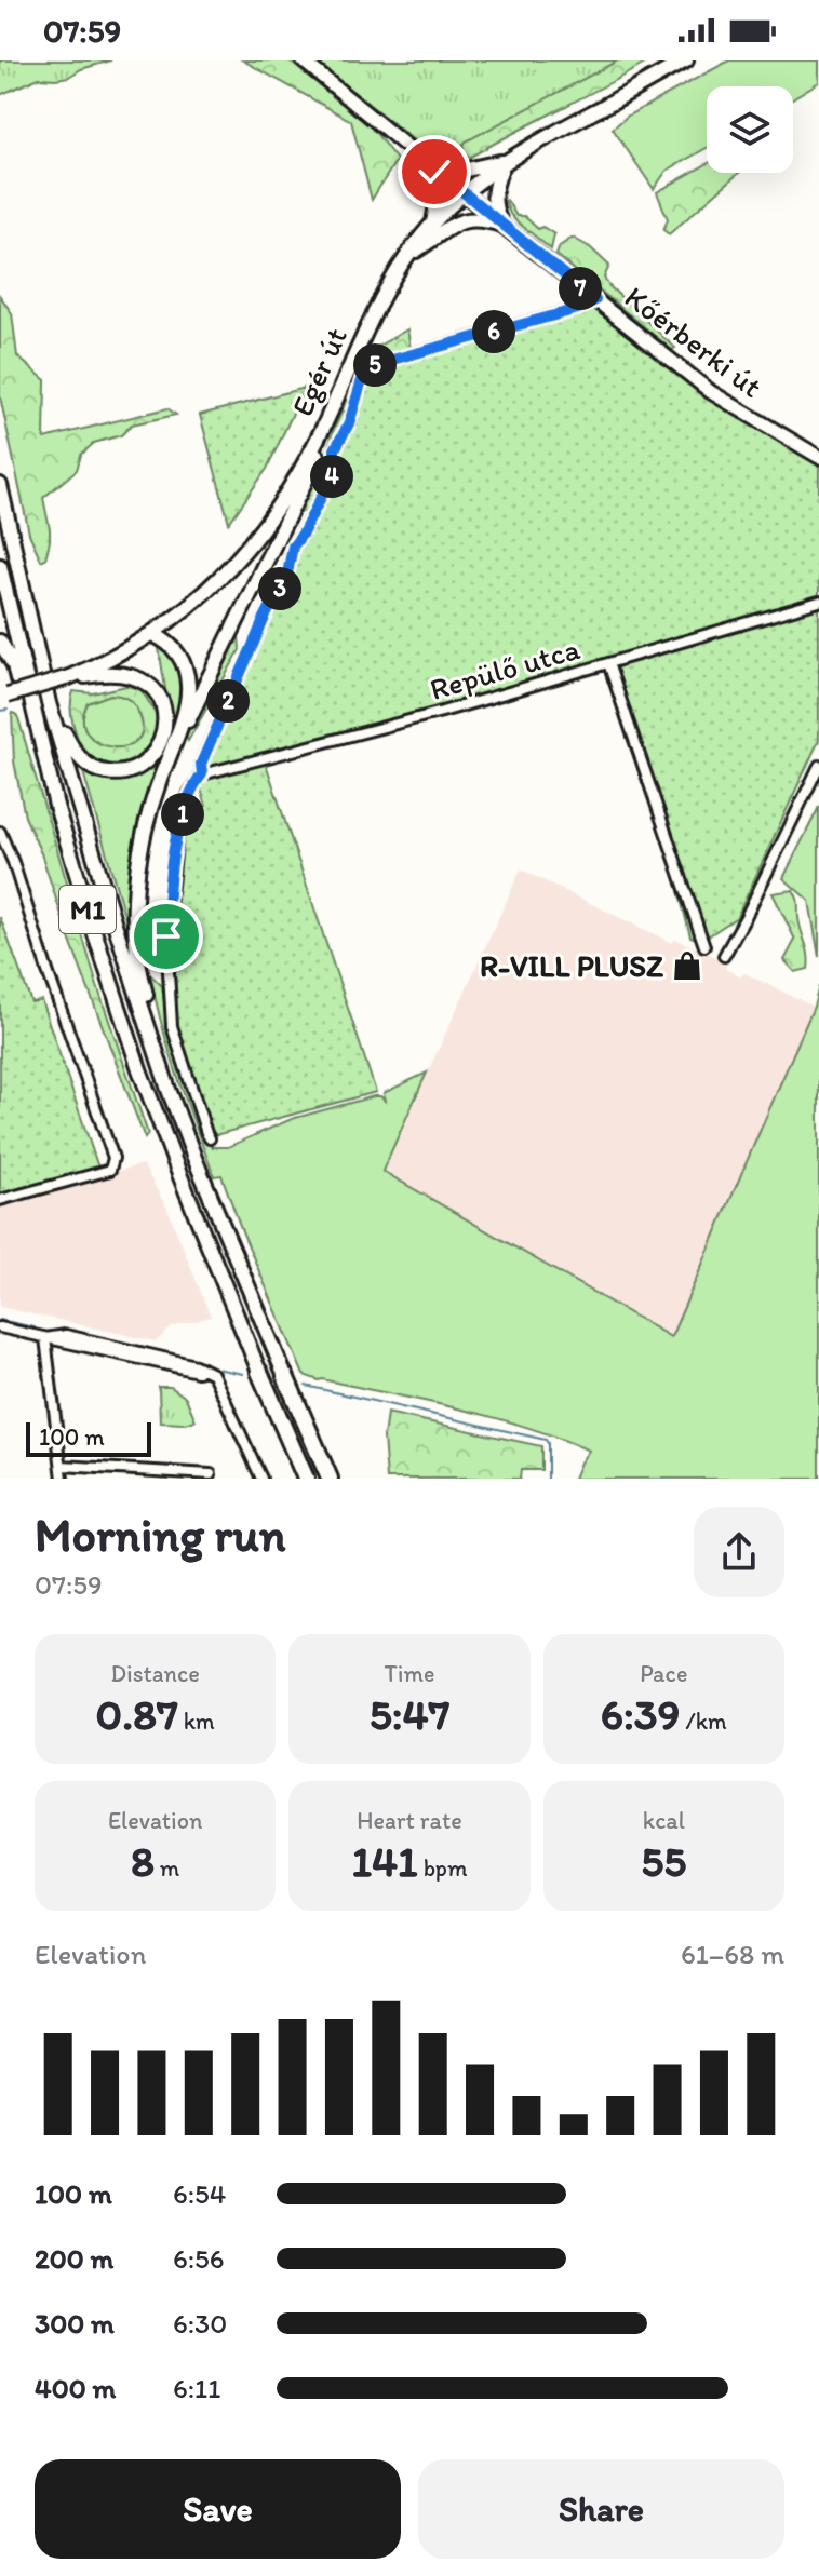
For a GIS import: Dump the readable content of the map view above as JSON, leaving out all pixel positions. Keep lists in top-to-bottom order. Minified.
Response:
{"streets":{"highway":["M1"],"main road":["Egér út"],"street":["Kőérberki út","Repülő utca"]},"crossings":[["Kőérberki út","Egér út"]],"places":{"shop":["R-VILL PLUSZ"]},"scale_bar":"100 m","page":{"status":"07:59","pins":["7","6","5","4","3","2","1"],"scale":"100 m","heading":["Morning run","07:59"],"stats":[["Distance","0.87 km"],["Time","5:47"],["Pace","6:39 /km"],["Elevation","8 m"],["Heart rate","141 bpm"],["kcal","55"]],"chart":["Elevation","61–68 m"],"list":[{"name":"100 m","note":"6:54"},{"name":"200 m","note":"6:56"},{"name":"300 m","note":"6:30"},{"name":"400 m","note":"6:11"}],"buttons":["Save","Share"]}}
